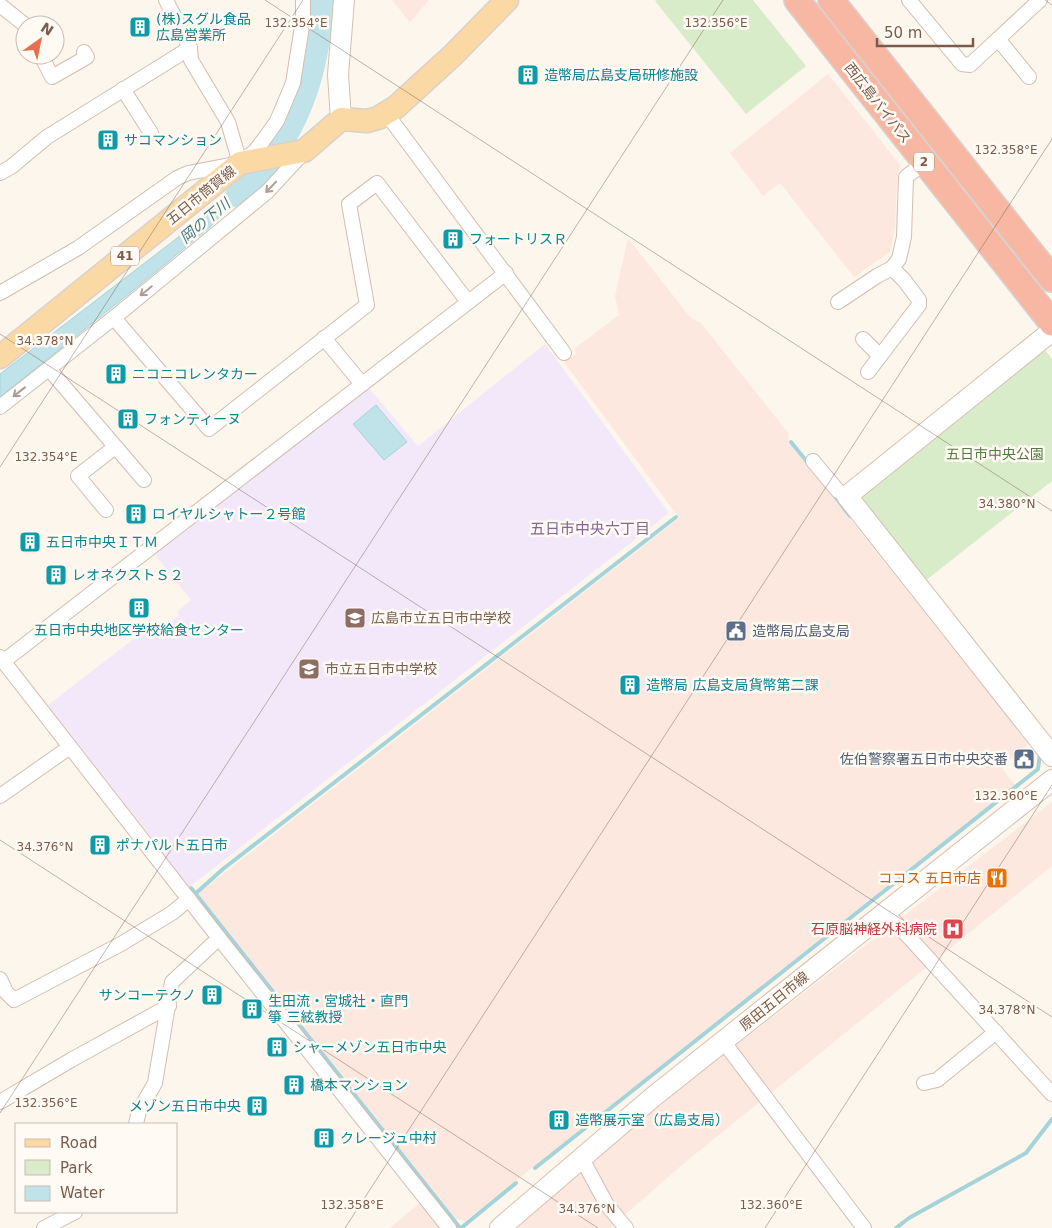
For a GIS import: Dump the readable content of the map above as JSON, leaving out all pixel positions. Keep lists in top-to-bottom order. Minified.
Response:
{"streets":{"highway":["西広島バイパス","2"],"main road":["五日市筒賀線","41"],"street":["原田五日市線"]},"districts":["五日市中央六丁目"],"water":["岡の下川"],"parks":["五日市中央公園"],"places":{"building":["(株)スグル食品 広島営業所","造幣局広島支局研修施設","サコマンション","フォートリスＲ","ニコニコレンタカー","フォンティーヌ","ロイヤルシャトー２号館","五日市中央ＩＴＭ","レオネクストＳ２","五日市中央地区学校給食センター","造幣局 広島支局貨幣第二課","ポナパルト五日市","サンコーテクノ","生田流・宮城社・直門 箏 三絃教授","シャーメゾン五日市中央","橋本マンション","メゾン五日市中央","造幣展示室（広島支局）","クレージュ中村"],"school or university":["広島市立五日市中学校","市立五日市中学校"],"public building":["造幣局広島支局","佐伯警察署五日市中央交番"],"restaurant":["ココス 五日市店"],"hospital":["石原脳神経外科病院"]},"legend":["Road","Park","Water"],"scale_bar":"50 m","north":"top right","coordinates":["132.354°E","132.356°E","132.358°E","34.378°N","34.380°N","132.360°E","34.376°N"]}
